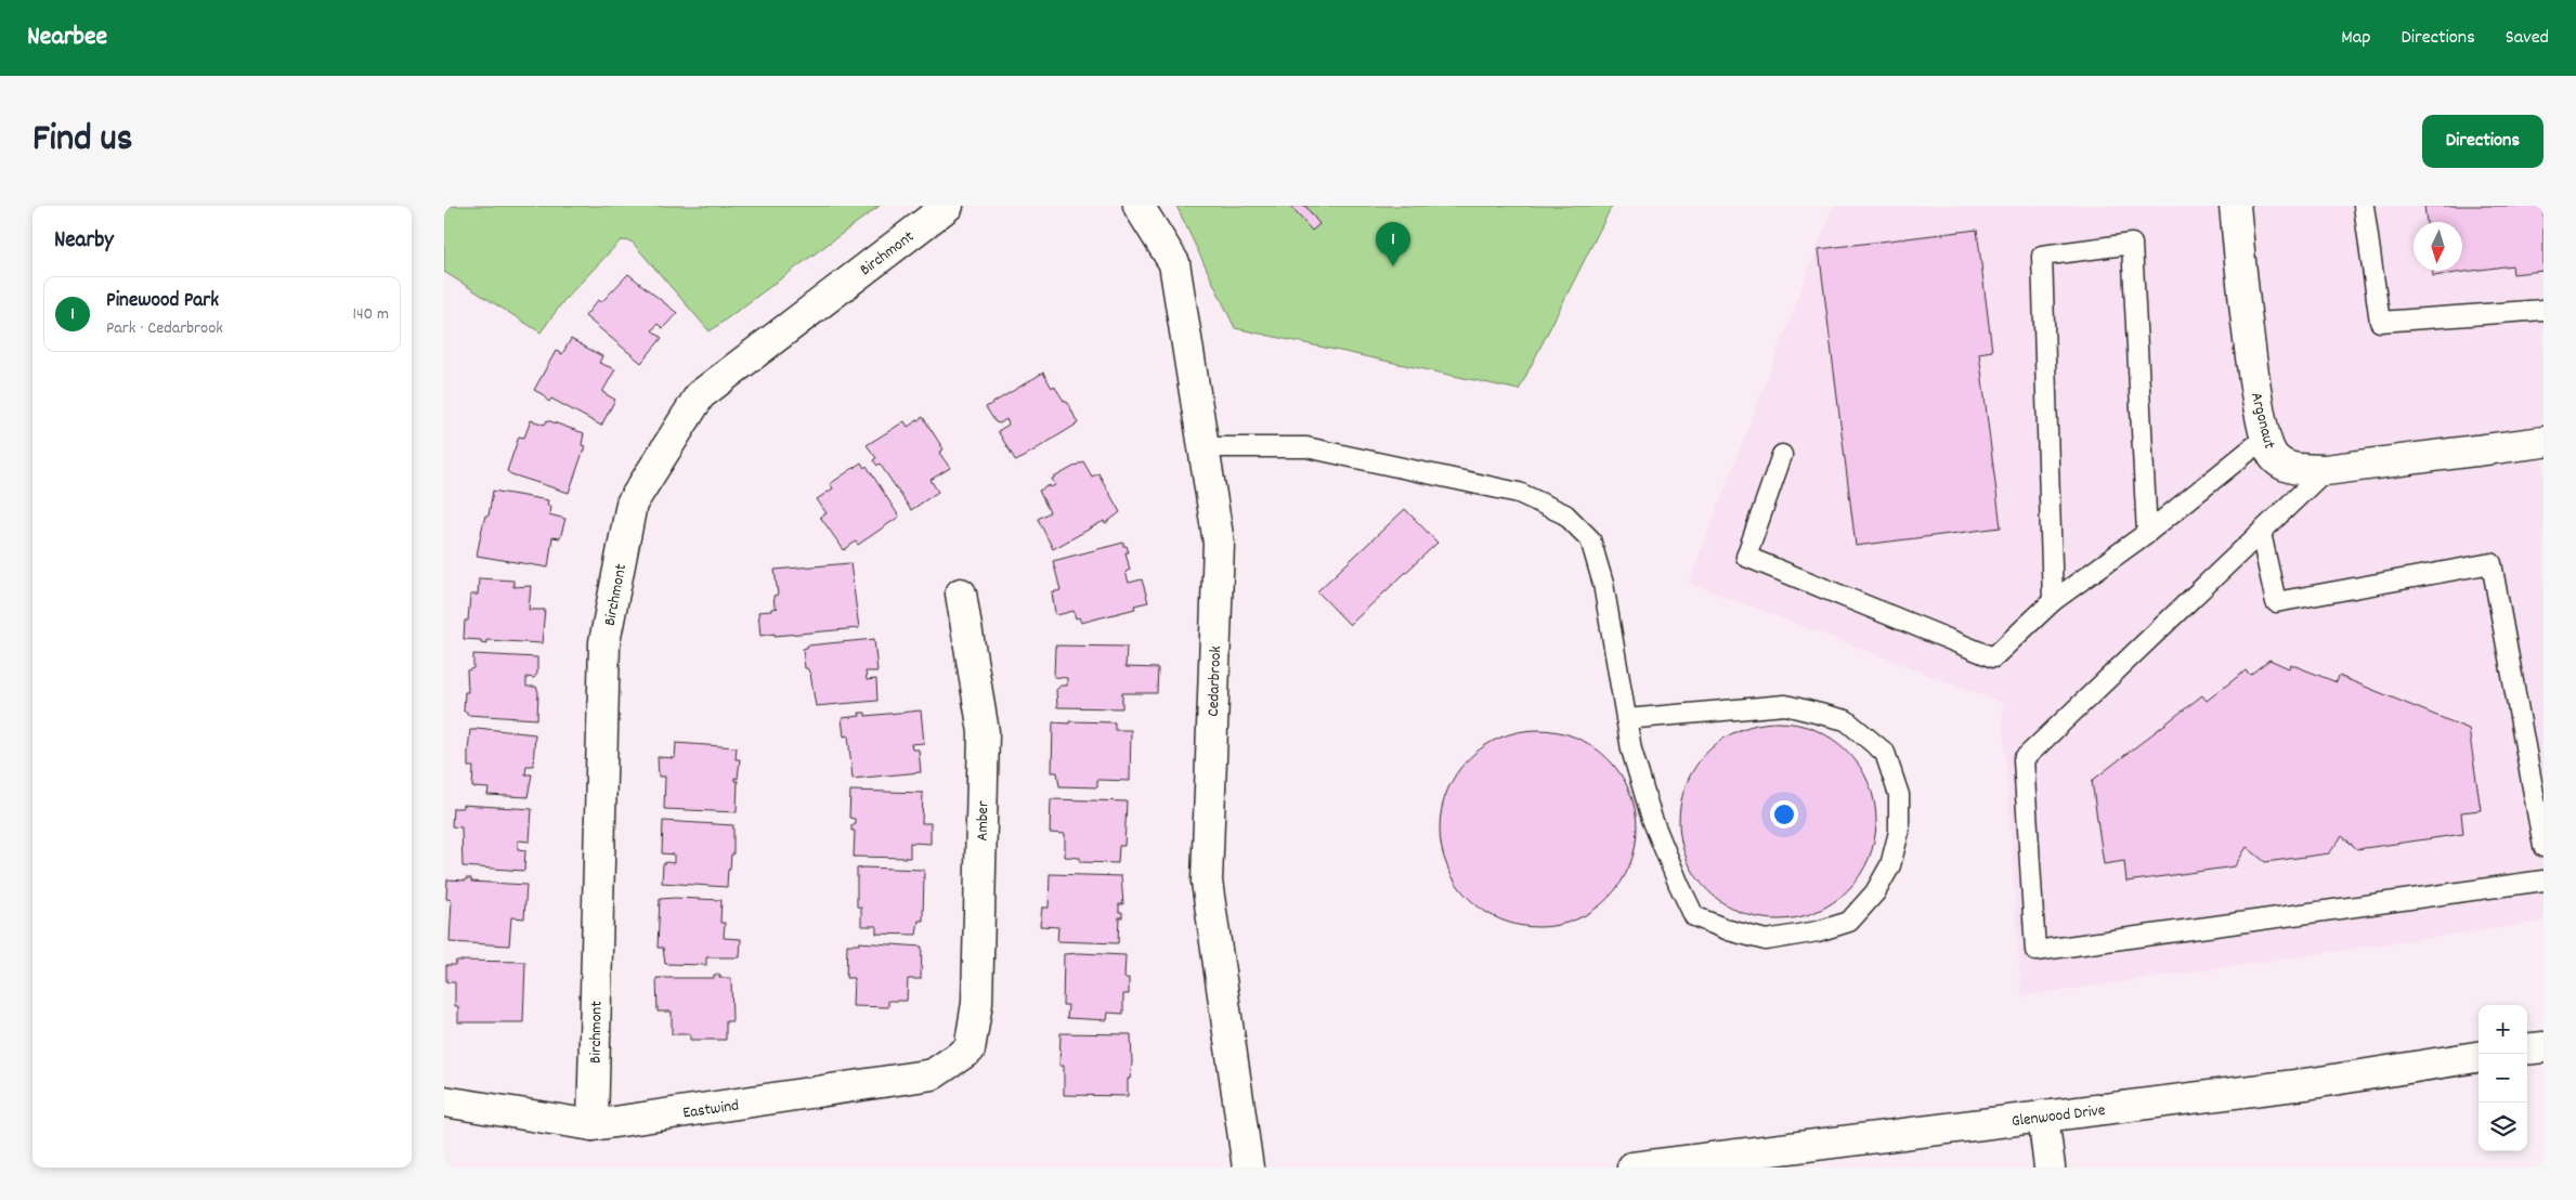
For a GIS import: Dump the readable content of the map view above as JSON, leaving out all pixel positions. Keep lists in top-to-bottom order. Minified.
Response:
{"streets":{"street":["Birchmont","Argonaut","Cedarbrook","Amber","Eastwind","Glenwood Drive"]},"crossings":[["Birchmont","Eastwind"],["Amber","Eastwind"]],"north":"bottom","page":{"header":"Nearbee","nav":["Map","Directions","Saved"],"title":"Find us","buttons":"Directions","heading":"Nearby","pins":"1","list":[{"mark":"1","name":"Pinewood Park","note":"Park · Cedarbrook","value":"140 m"}],"map_buttons":["+","−"]}}
